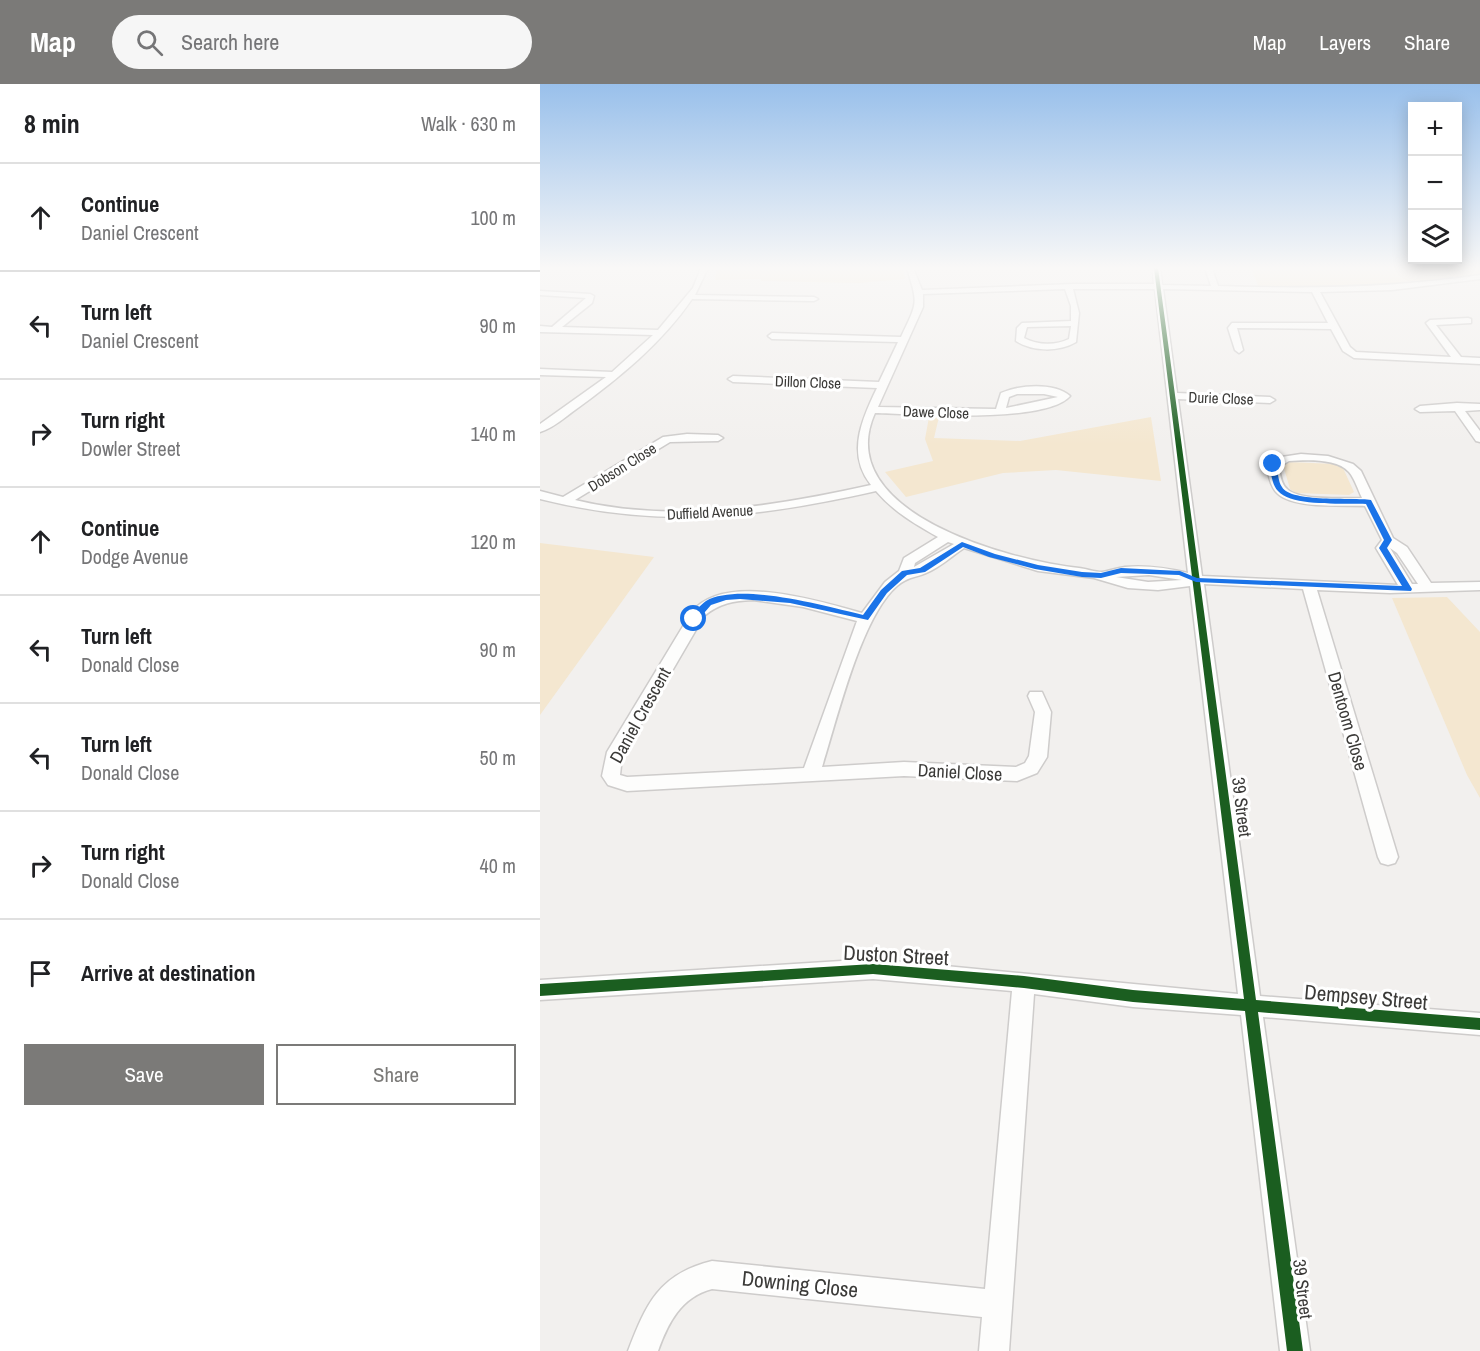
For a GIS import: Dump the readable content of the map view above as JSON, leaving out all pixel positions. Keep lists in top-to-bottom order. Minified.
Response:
{"streets":{"street":["Dillon Close","Durie Close","Dawe Close","Dobson Close","Duffield Avenue","Daniel Crescent","Dentoom Close","Daniel Close","39 Street","Duston Street","Dempsey Street","Downing Close"]},"crossings":[["Durie Close","39 Street"],["Dobson Close","Duffield Avenue"],["Daniel Crescent","Daniel Close"],["39 Street","Duston Street"],["39 Street","Dempsey Street"],["Duston Street","Dempsey Street"]],"page":{"header":"Map","search":"Search here","nav":["Map","Layers","Share"],"heading":["8 min","Walk · 630 m"],"map_buttons":["+","−"],"list":[["Continue","Daniel Crescent","100 m"],["Turn left","Daniel Crescent","90 m"],["Turn right","Dowler Street","140 m"],["Continue","Dodge Avenue","120 m"],["Turn left","Donald Close","90 m"],["Turn left","Donald Close","50 m"],["Turn right","Donald Close","40 m"],"Arrive at destination"],"buttons":["Save","Share"]}}
